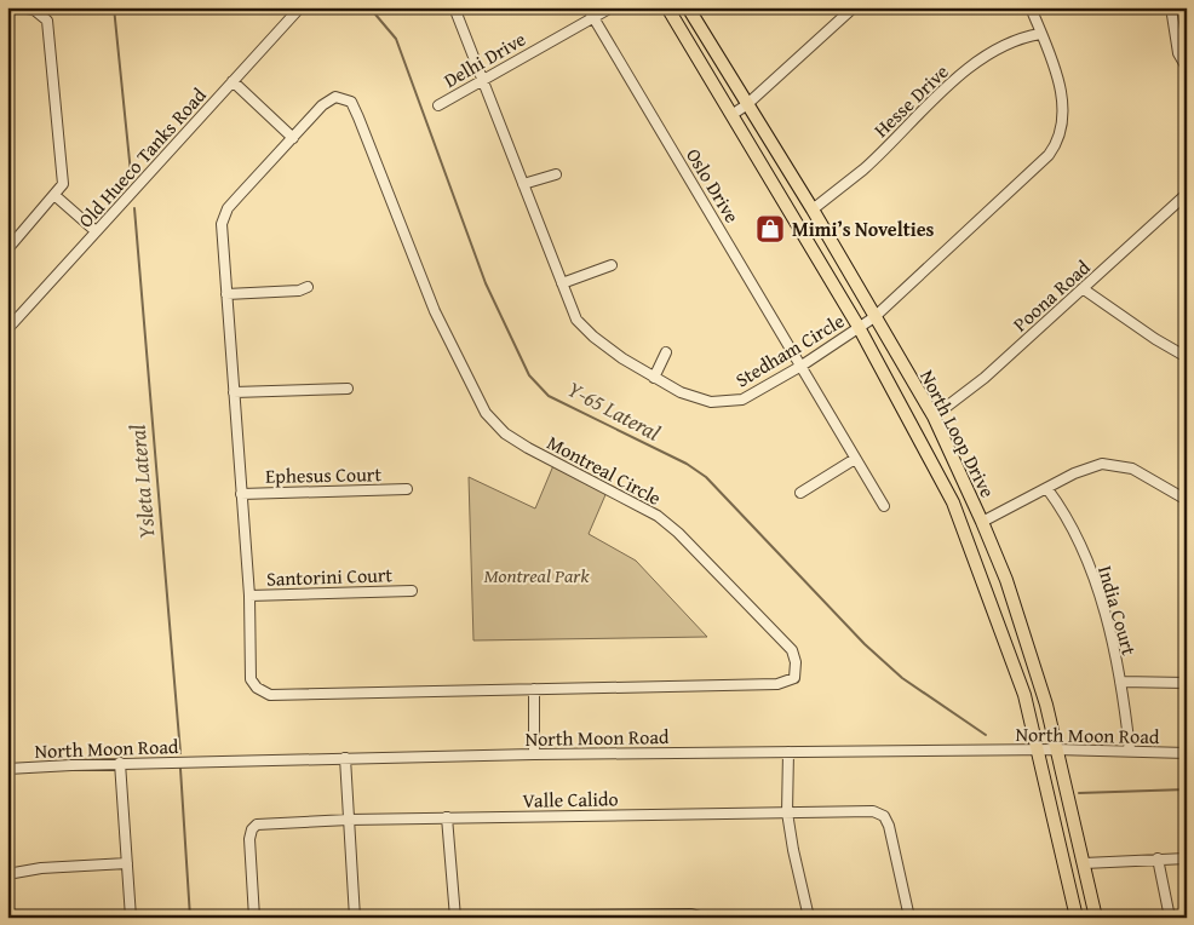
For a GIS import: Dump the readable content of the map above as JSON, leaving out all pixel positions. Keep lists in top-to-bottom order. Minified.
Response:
{"streets":{"main road":["North Loop Drive"],"street":["Delhi Drive","Hesse Drive","Old Hueco Tanks Road","Oslo Drive","Poona Road","Stedham Circle","Montreal Circle","Ephesus Court","Santorini Court","India Court","North Moon Road","Valle Calido"]},"crossings":[["Delhi Drive","Oslo Drive"],["Delhi Drive","Stedham Circle"],["Hesse Drive","Stedham Circle"],["Hesse Drive","North Loop Drive"],["Oslo Drive","Stedham Circle"],["Poona Road","North Loop Drive"],["Stedham Circle","North Loop Drive"],["North Loop Drive","North Moon Road"],["Montreal Circle","Ephesus Court"],["Montreal Circle","Santorini Court"],["India Court","North Moon Road"]],"water":["Y-65 Lateral","Ysleta Lateral"],"parks":["Montreal Park"],"places":{"shop":["Mimi’s Novelties"]}}
